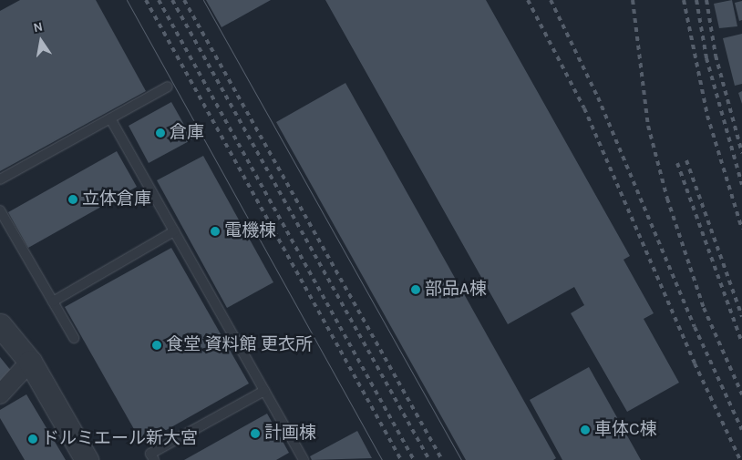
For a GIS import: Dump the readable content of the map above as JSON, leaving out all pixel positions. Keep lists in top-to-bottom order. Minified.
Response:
{"places":["倉庫","立体倉庫","電機棟","部品A棟","食堂 資料館 更衣所","車体C棟","計画棟","ドルミエール新大宮"],"north":"top"}
